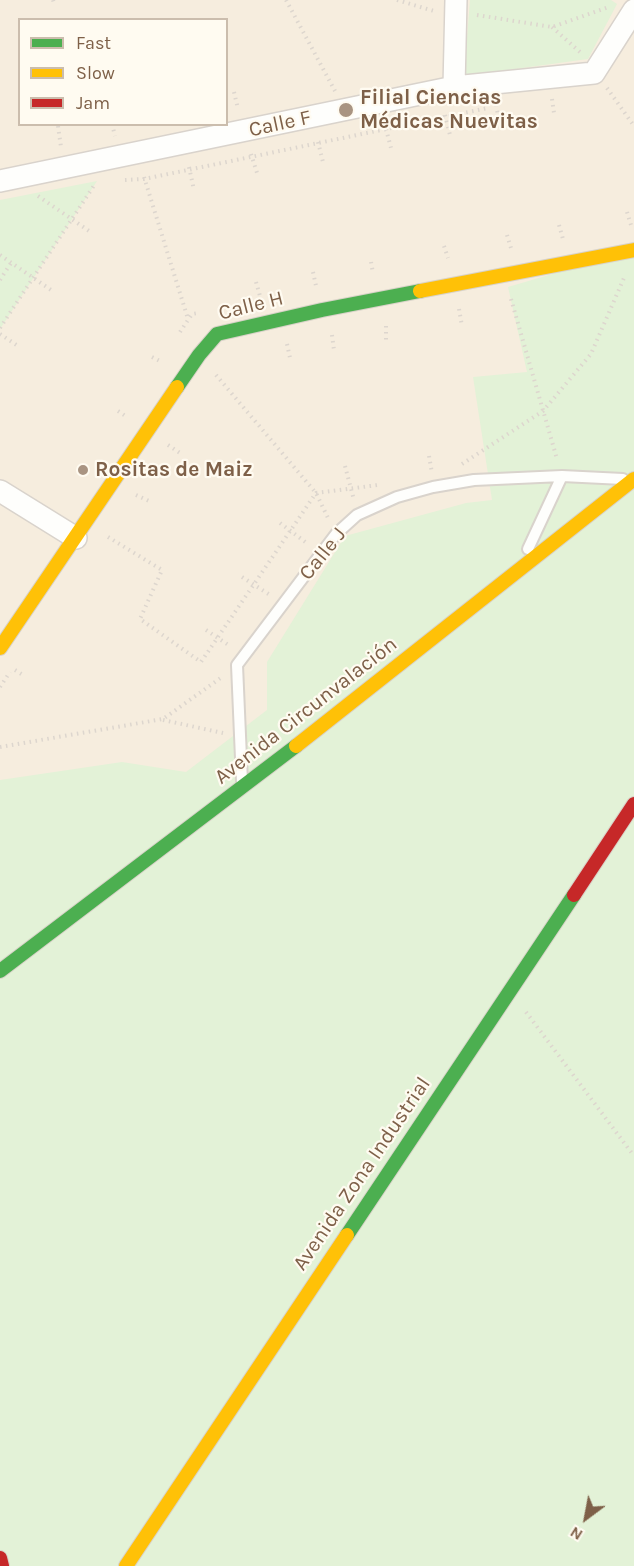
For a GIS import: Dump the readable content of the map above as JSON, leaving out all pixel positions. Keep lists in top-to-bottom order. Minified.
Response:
{"streets":{"main road":["Calle H","Avenida Circunvalación","Avenida Zona Industrial"],"street":["Calle F"],"lane":["Calle J"]},"crossings":[["Calle J","Avenida Circunvalación"]],"places":["Filial Ciencias Médicas Nuevitas","Rositas de Maiz"],"legend":["Fast","Slow","Jam"],"north":"bottom left"}
